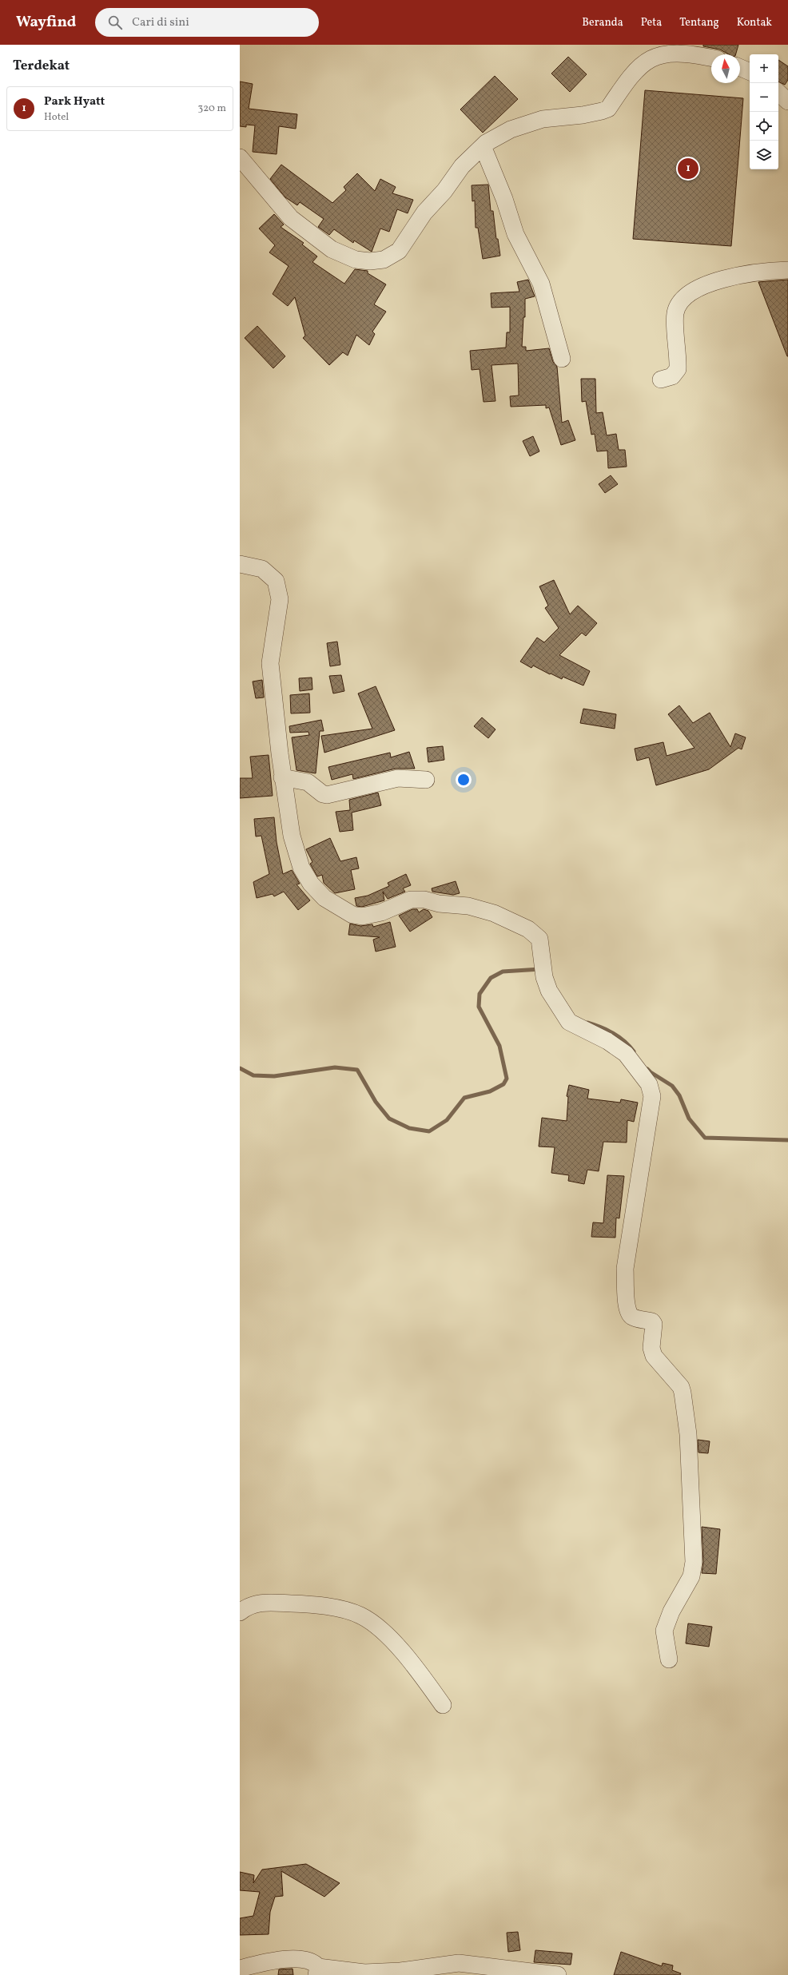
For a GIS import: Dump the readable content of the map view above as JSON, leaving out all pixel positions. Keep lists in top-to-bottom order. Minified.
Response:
{"north":"top","page":{"header":"Wayfind","search":"Cari di sini","nav":["Beranda","Peta","Tentang","Kontak"],"heading":"Terdekat","map_buttons":["+","−"],"list":[{"mark":"1","name":"Park Hyatt","note":"Hotel","value":"320 m"}],"pins":"1"}}
